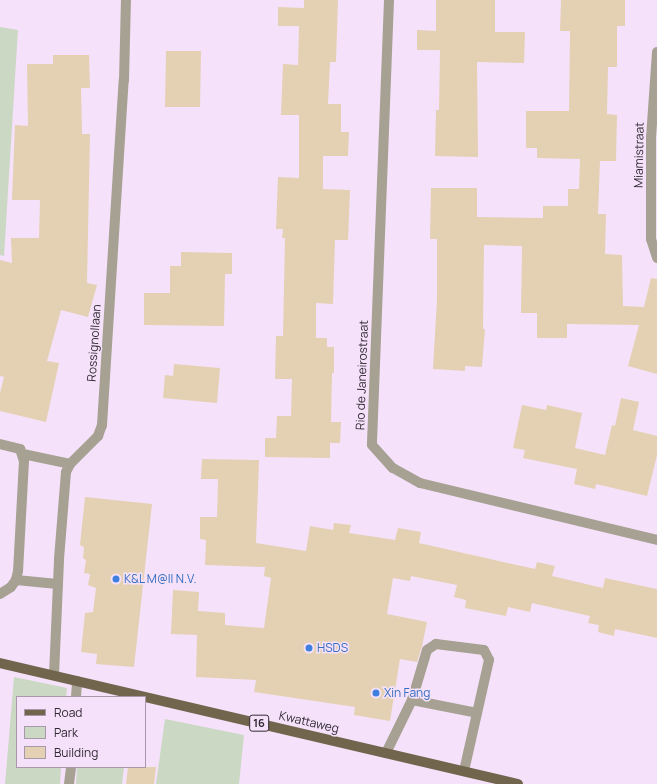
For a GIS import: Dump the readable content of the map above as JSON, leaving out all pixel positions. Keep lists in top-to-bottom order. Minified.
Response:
{"streets":{"main road":["Kwattaweg","16"],"street":["Miamistraat","Rossignollaan","Rio de Janeirostraat"]},"places":["K&L M@ll N.V.","HSDS","Xin Fang"],"legend":["Road","Park","Building"]}
